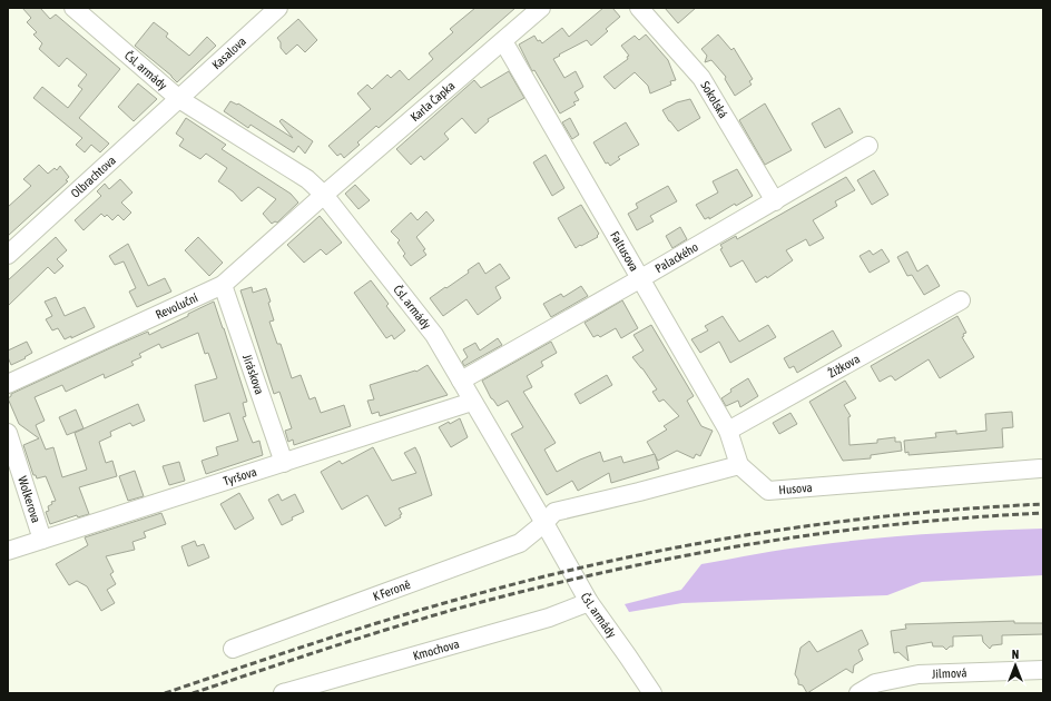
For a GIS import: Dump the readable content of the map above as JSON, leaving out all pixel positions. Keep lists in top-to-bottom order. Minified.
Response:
{"streets":{"street":["Kasalova","Čsl. armády","Sokolská","Karla Čapka","Olbrachtova","Faltusova","Palackého","Revoluční","Žižkova","Jiráskova","Tyršova","Husova","Wolkerova","K Feroně","Kmochova","Jilmová"]},"crossings":[["Kasalova","Čsl. armády"],["Kasalova","Olbrachtova"],["Čsl. armády","Karla Čapka"],["Čsl. armády","Olbrachtova"],["Čsl. armády","Palackého"],["Čsl. armády","Revoluční"],["Čsl. armády","Tyršova"],["Čsl. armády","K Feroně"],["Čsl. armády","Kmochova"],["Sokolská","Palackého"],["Karla Čapka","Faltusova"],["Karla Čapka","Revoluční"],["Faltusova","Palackého"],["Faltusova","Žižkova"],["Faltusova","Husova"],["Revoluční","Jiráskova"],["Jiráskova","Tyršova"],["Tyršova","Wolkerova"]],"north":"top"}
